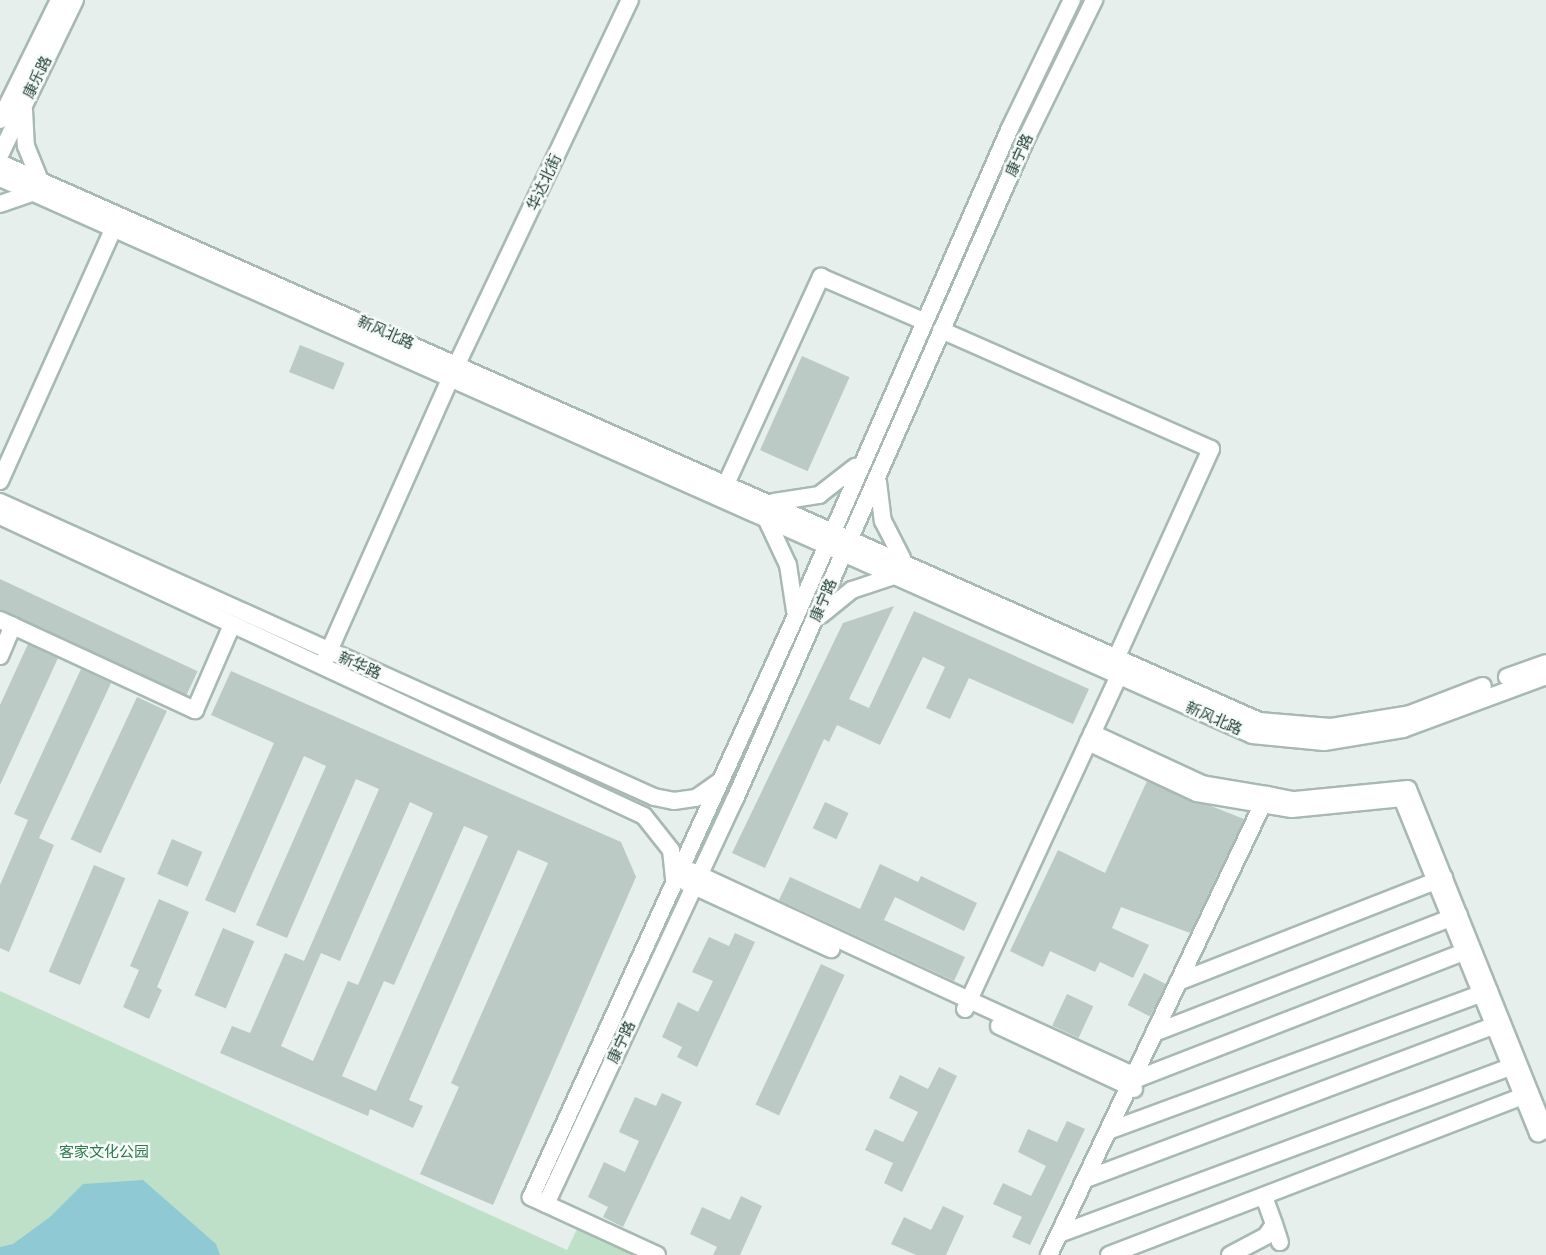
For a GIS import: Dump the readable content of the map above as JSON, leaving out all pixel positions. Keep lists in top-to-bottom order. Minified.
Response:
{"streets":{"street":["康乐路","康宁路","华达北街","新风北路","新华路"]},"crossings":[["康宁路","新风北路"],["康宁路","新华路"],["华达北街","新风北路"]],"parks":["客家文化公园"]}
